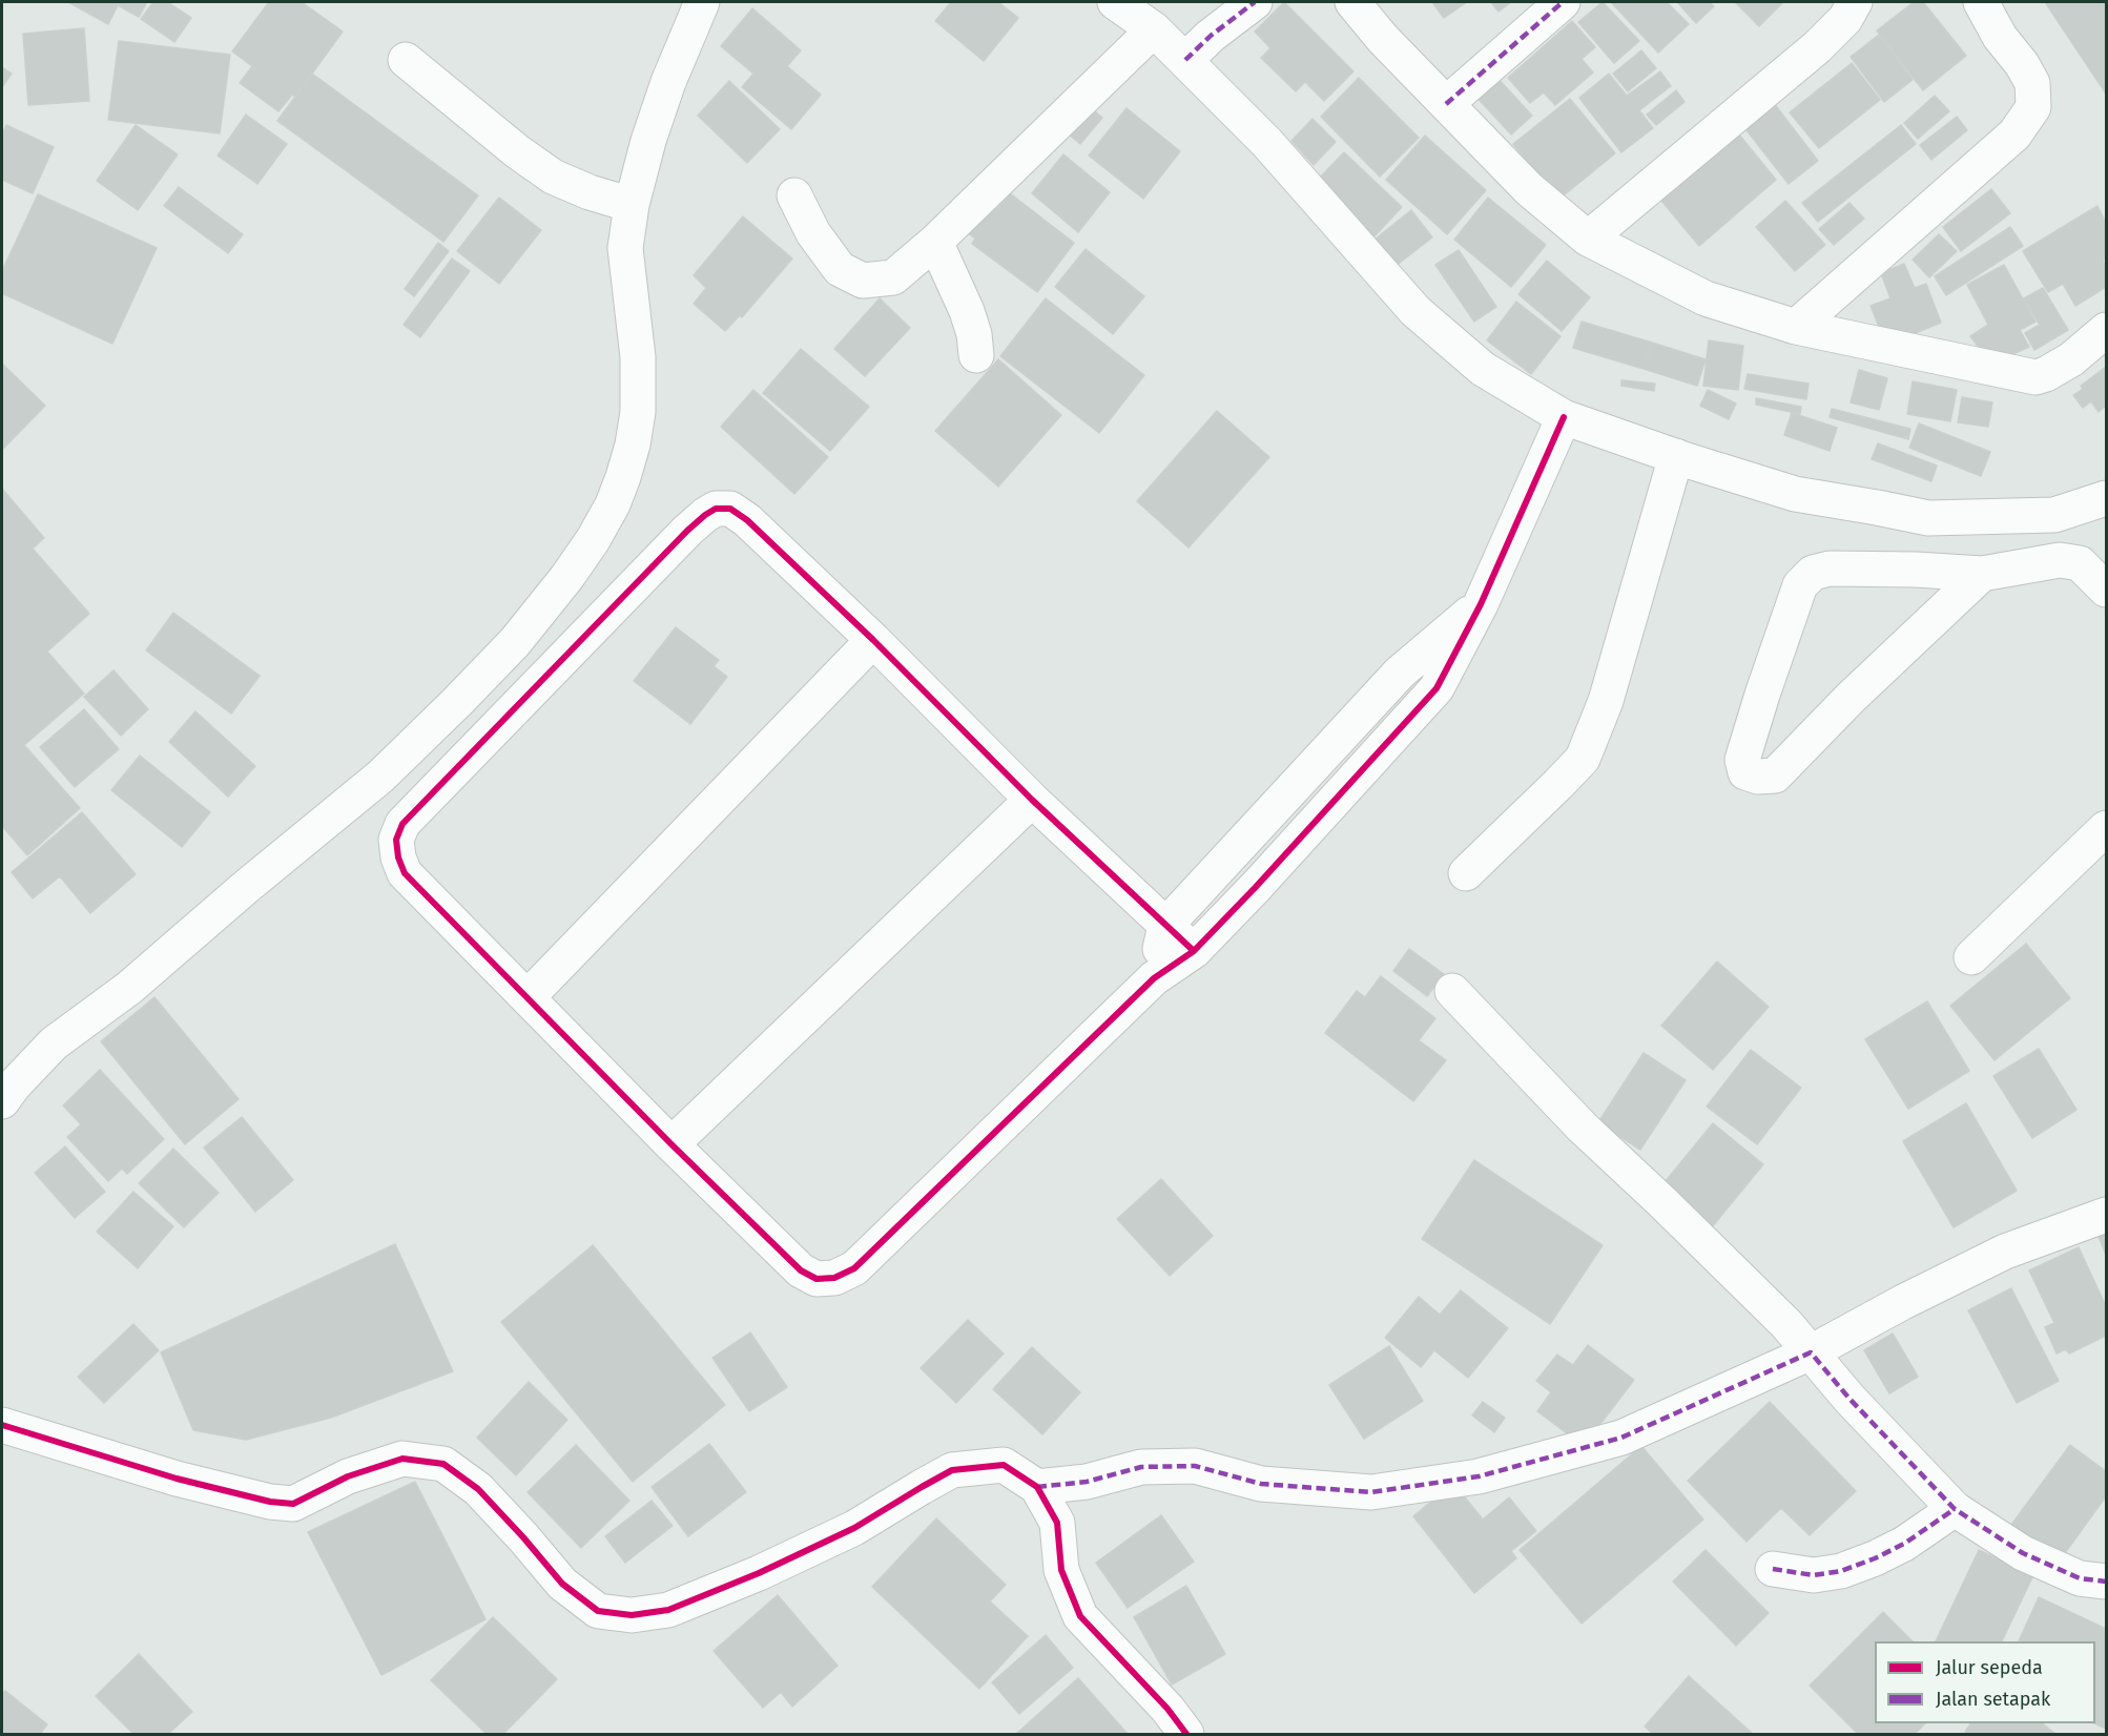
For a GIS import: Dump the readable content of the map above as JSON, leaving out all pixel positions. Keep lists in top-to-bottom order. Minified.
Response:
{"legend":["Jalur sepeda","Jalan setapak"]}
